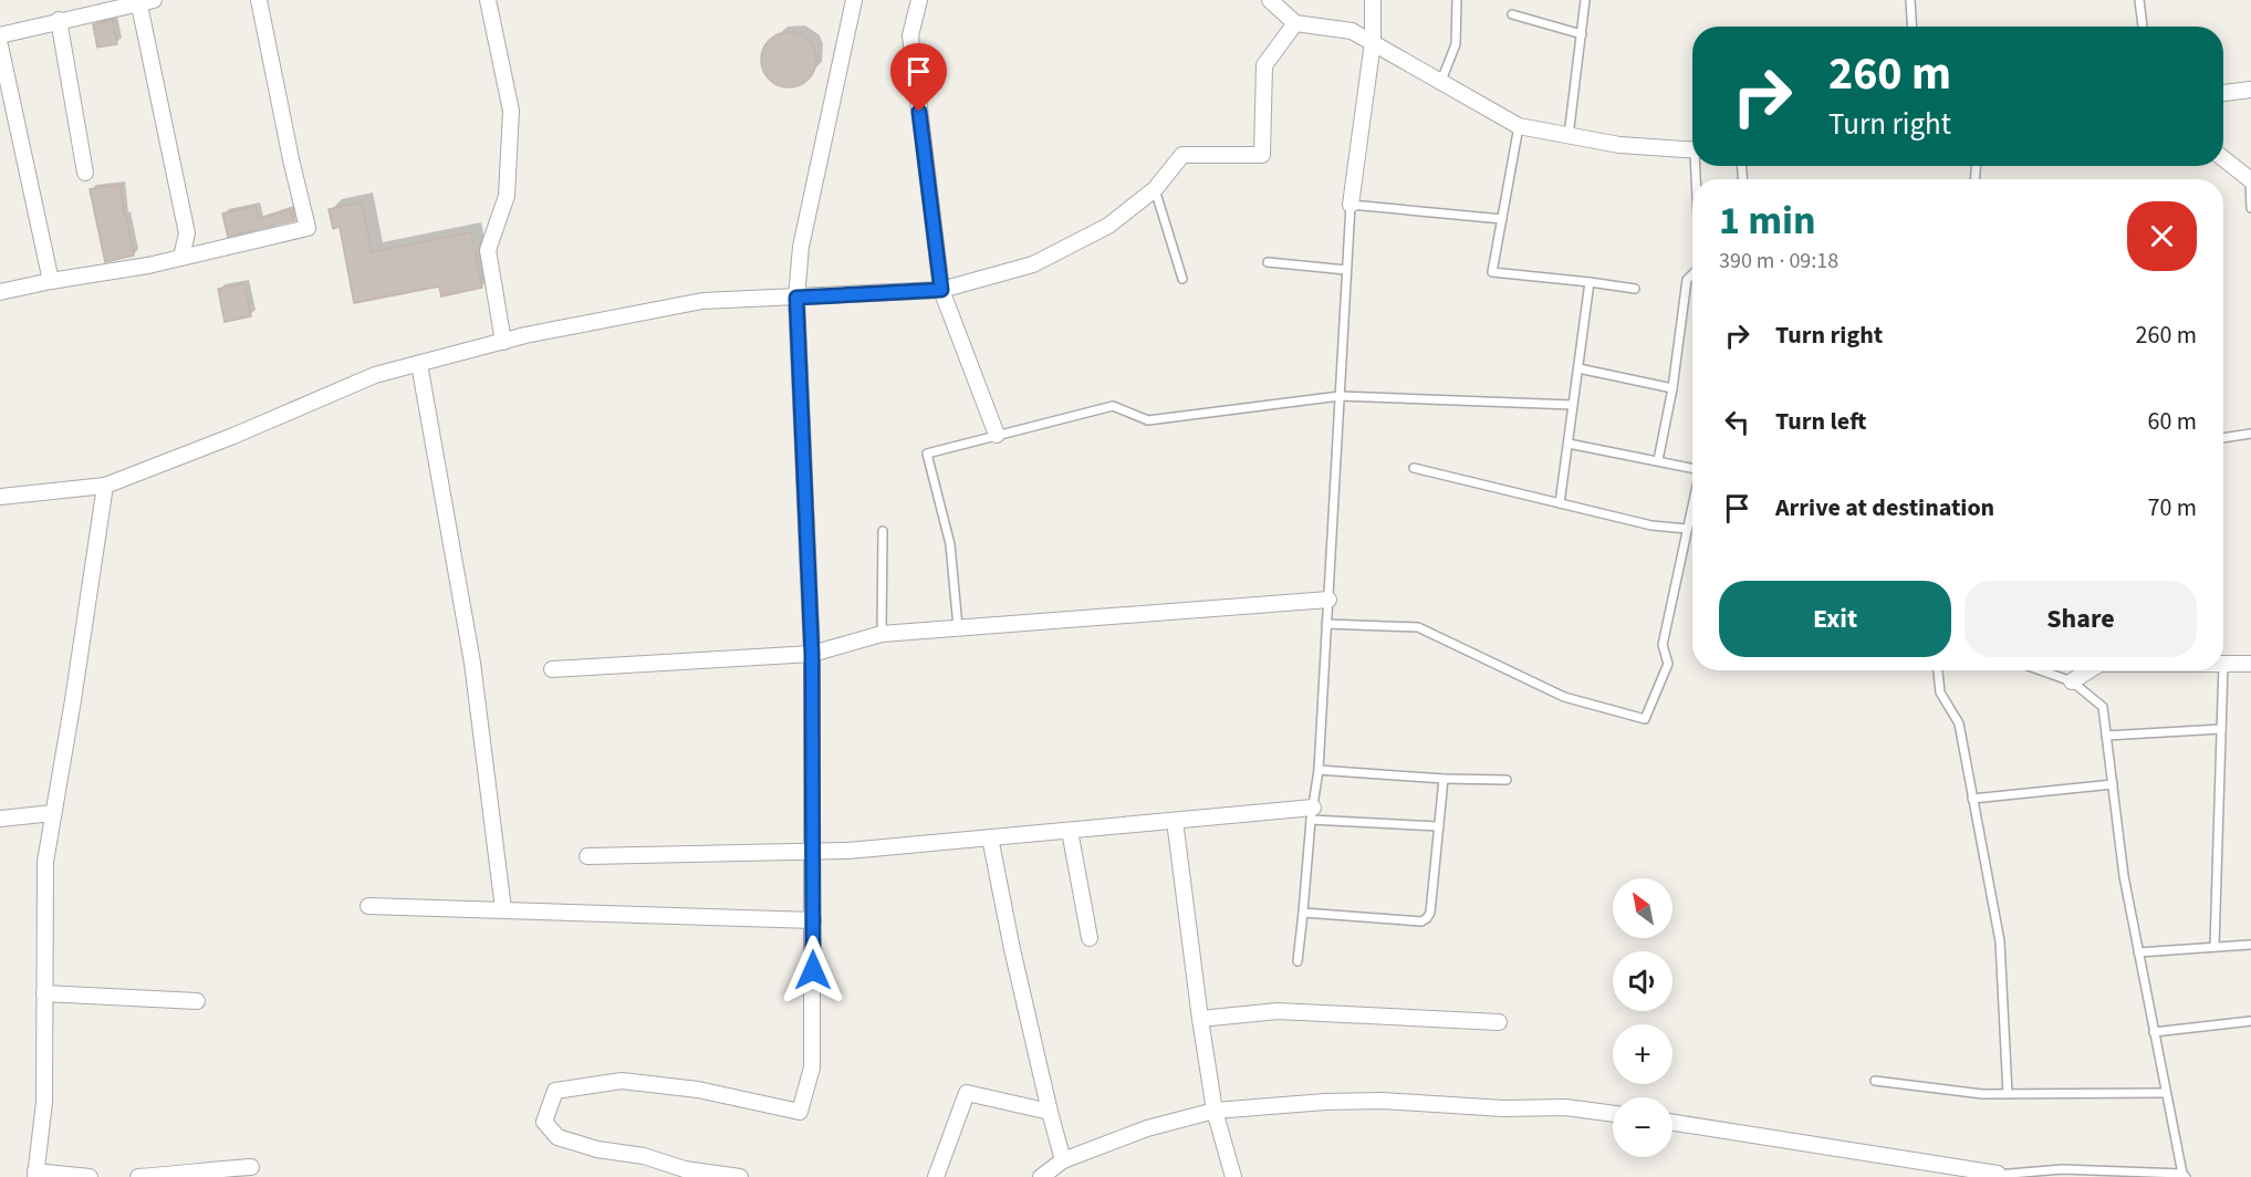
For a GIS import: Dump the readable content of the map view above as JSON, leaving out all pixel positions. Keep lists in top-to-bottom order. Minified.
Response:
{"north":"top left","page":{"turn":["260 m","Turn right"],"heading":["1 min","390 m · 09:18"],"list":[{"name":"Turn right","value":"260 m"},{"name":"Turn left","value":"60 m"},{"name":"Arrive at destination","value":"70 m"}],"buttons":["Exit","Share"],"map_buttons":["+","−"]}}
